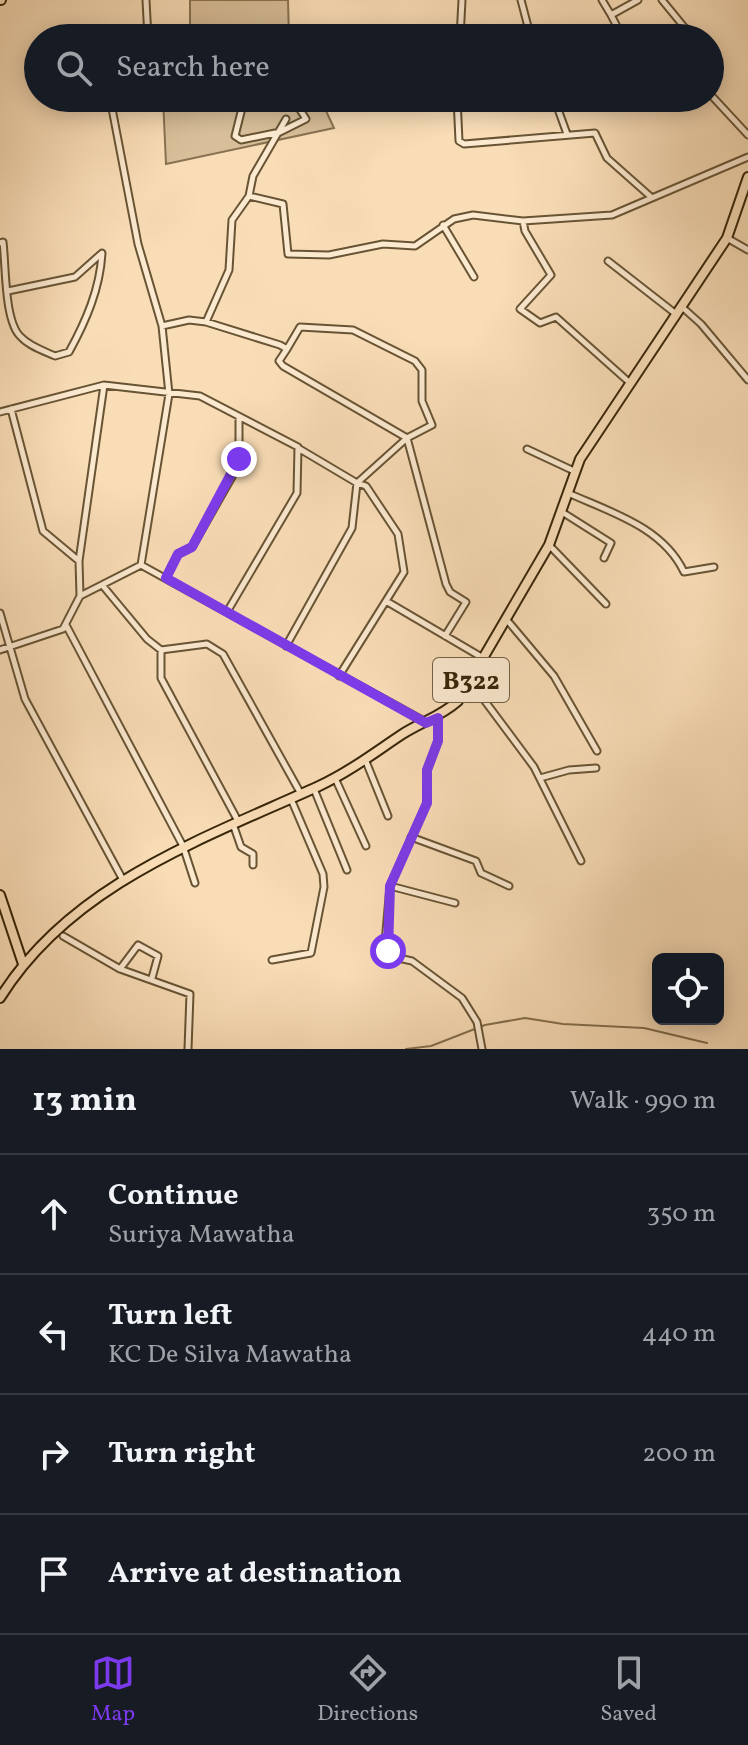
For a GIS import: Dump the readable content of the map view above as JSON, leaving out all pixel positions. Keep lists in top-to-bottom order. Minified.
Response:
{"streets":{"main road":["B322"]},"page":{"search":"Search here","heading":["13 min","Walk · 990 m"],"list":[["Continue","Suriya Mawatha","350 m"],["Turn left","KC De Silva Mawatha","440 m"],["Turn right","200 m"],"Arrive at destination"],"nav":["Map","Directions","Saved"]}}
